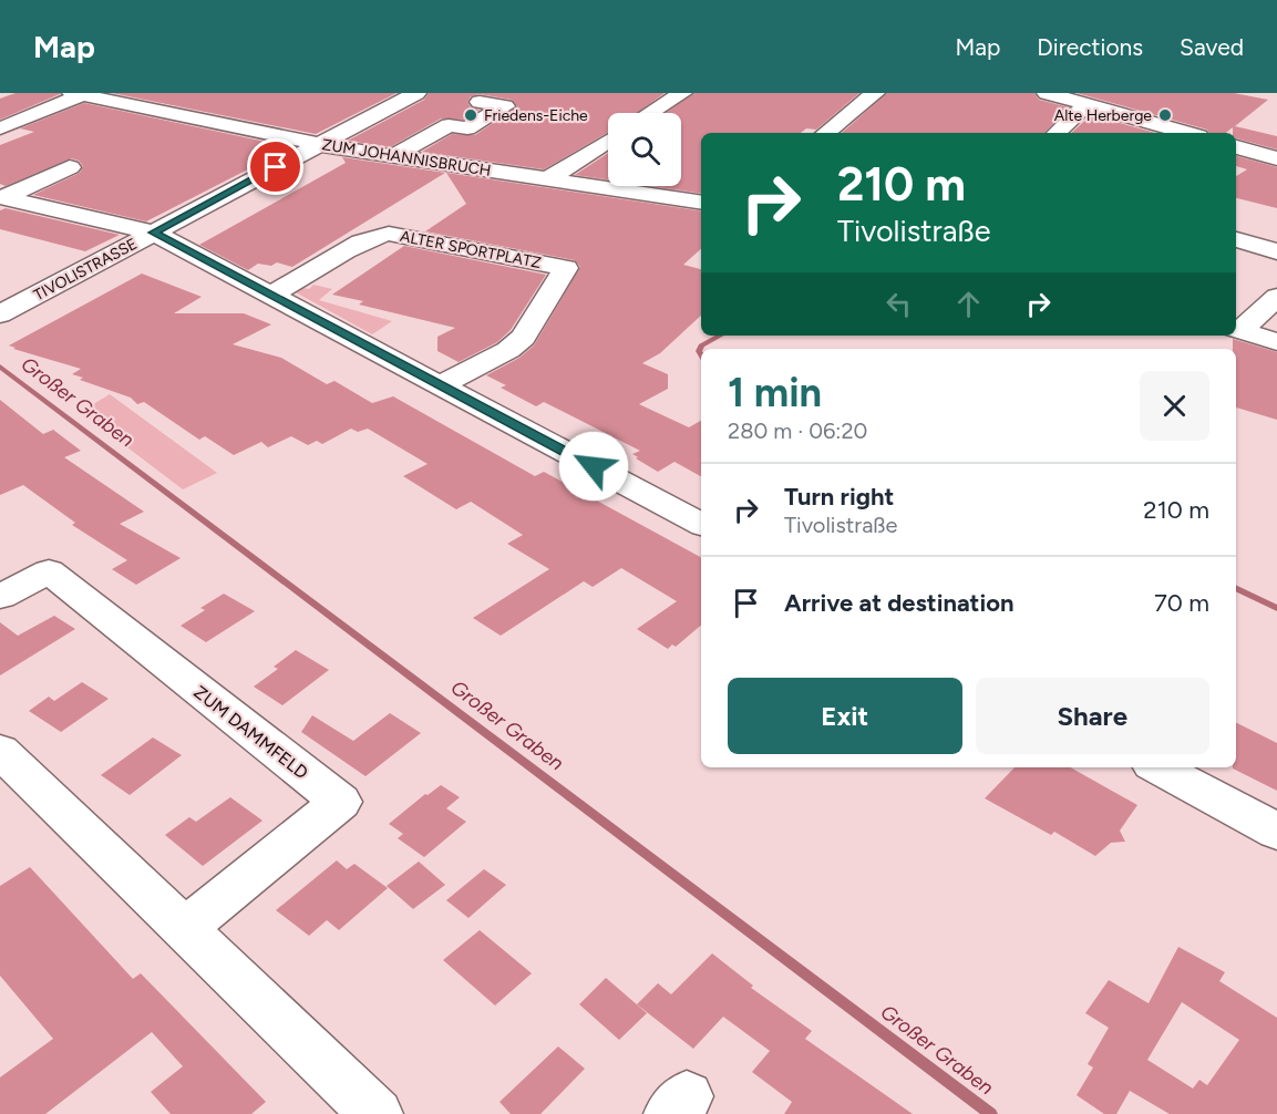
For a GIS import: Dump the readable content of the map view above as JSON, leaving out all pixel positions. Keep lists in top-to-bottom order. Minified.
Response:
{"streets":{"street":["ZUM JOHANNISBRUCH","ALTER SPORTPLATZ","TIVOLISTRASSE","ZUM DAMMFELD"]},"crossings":[["ZUM JOHANNISBRUCH","TIVOLISTRASSE"]],"water":["Großer Graben"],"places":["Friedens-Eiche","Alte Herberge"],"page":{"header":"Map","nav":["Map","Directions","Saved"],"turn":["210 m","Tivolistraße"],"heading":["1 min","280 m · 06:20"],"list":[{"name":"Turn right","note":"Tivolistraße","value":"210 m"},{"name":"Arrive at destination","value":"70 m"}],"buttons":["Exit","Share"]}}
